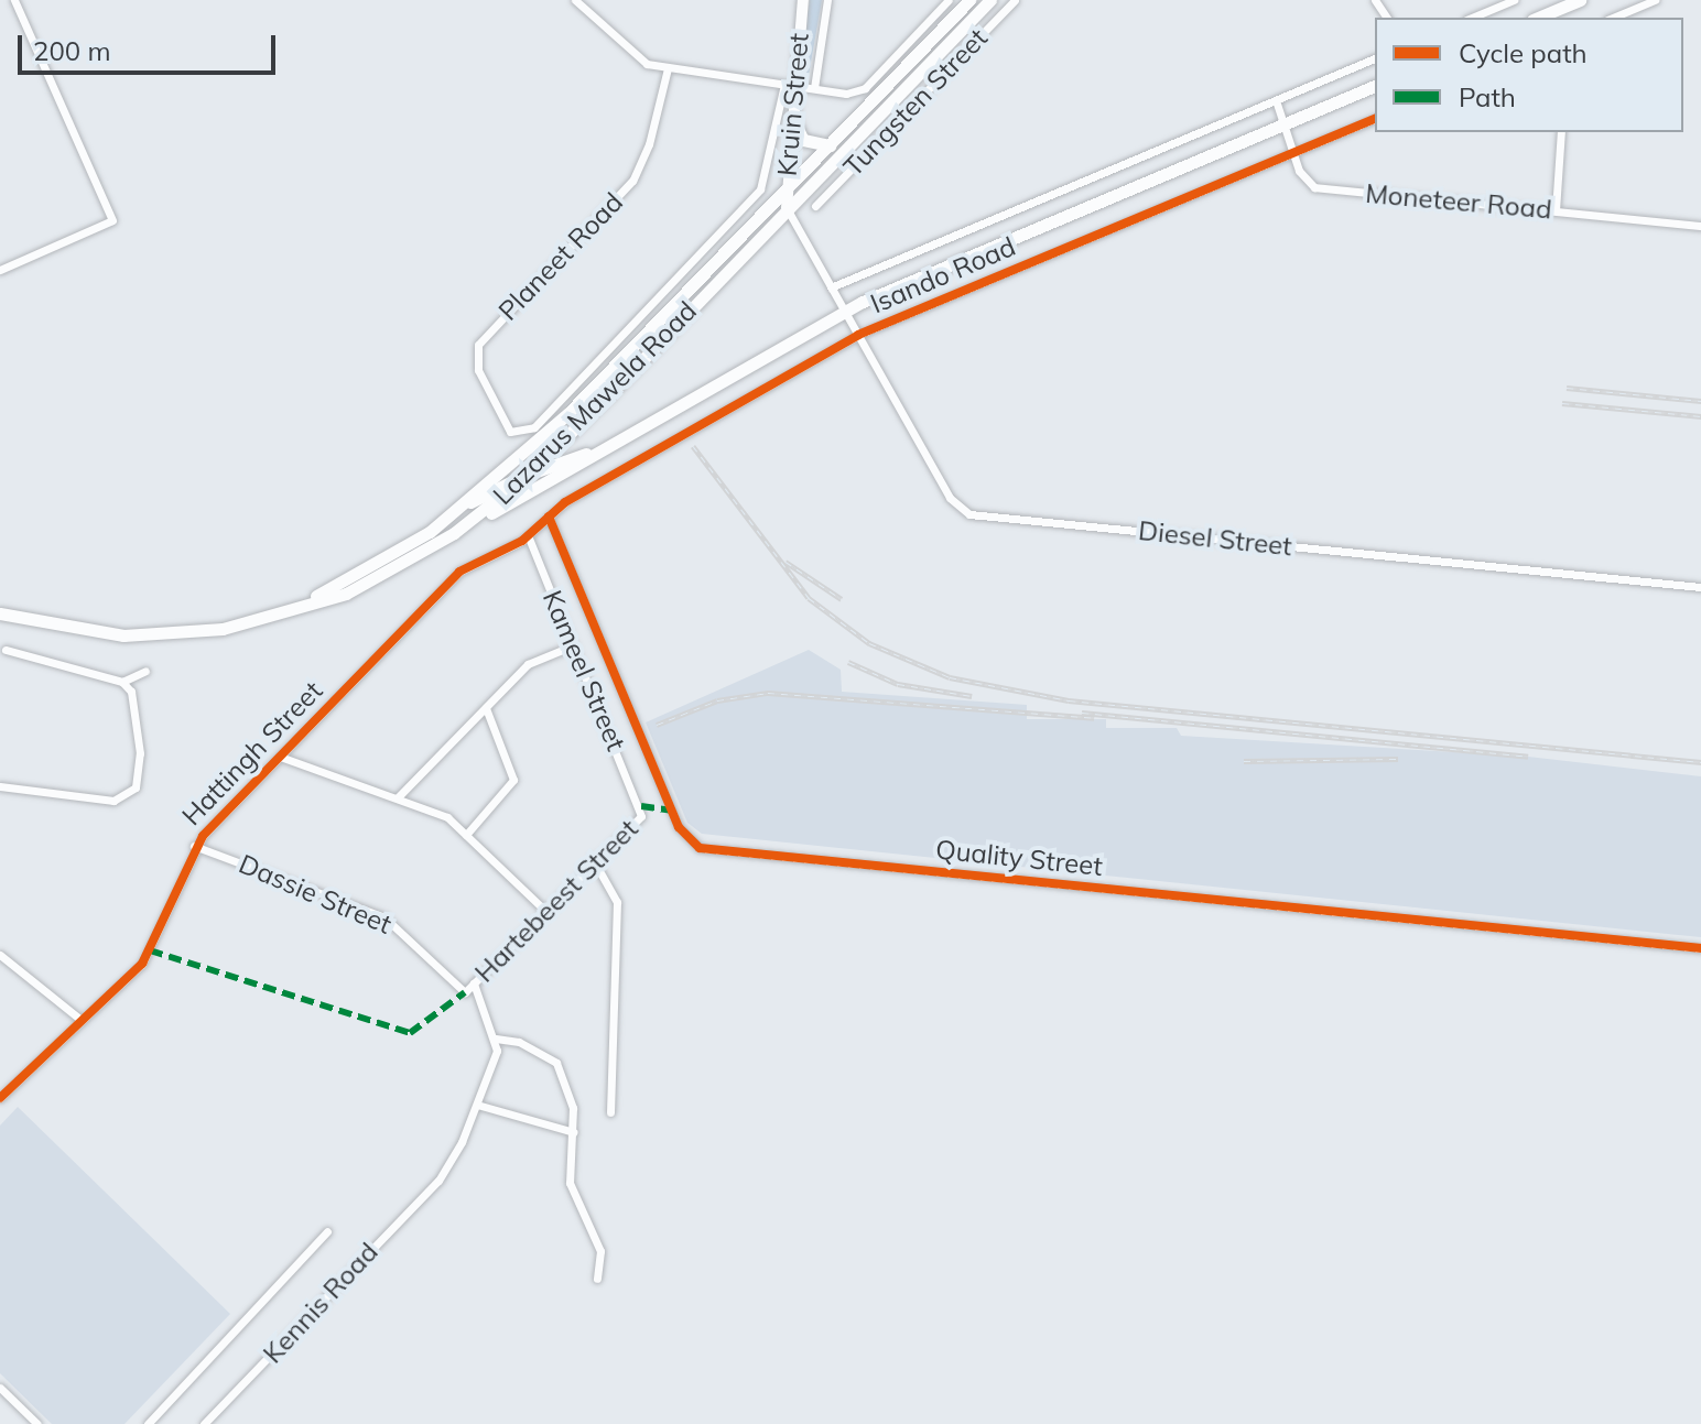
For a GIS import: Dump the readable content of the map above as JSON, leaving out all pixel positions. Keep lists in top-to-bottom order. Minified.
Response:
{"streets":{"main road":["Kruin Street","Isando Road","Lazarus Mawela Road"],"street":["Tungsten Street","Moneteer Road","Planeet Road","Diesel Street","Kameel Street","Hattingh Street","Quality Street","Dassie Street","Hartebeest Street","Kennis Road"]},"crossings":[["Kruin Street","Planeet Road"],["Kruin Street","Lazarus Mawela Road"],["Moneteer Road","Isando Road"],["Isando Road","Lazarus Mawela Road"],["Isando Road","Diesel Street"],["Isando Road","Hattingh Street"],["Isando Road","Quality Street"],["Kameel Street","Hattingh Street"],["Kameel Street","Hartebeest Street"],["Hattingh Street","Quality Street"],["Hattingh Street","Dassie Street"],["Dassie Street","Hartebeest Street"]],"legend":["Cycle path","Path"],"scale_bar":"200 m"}
